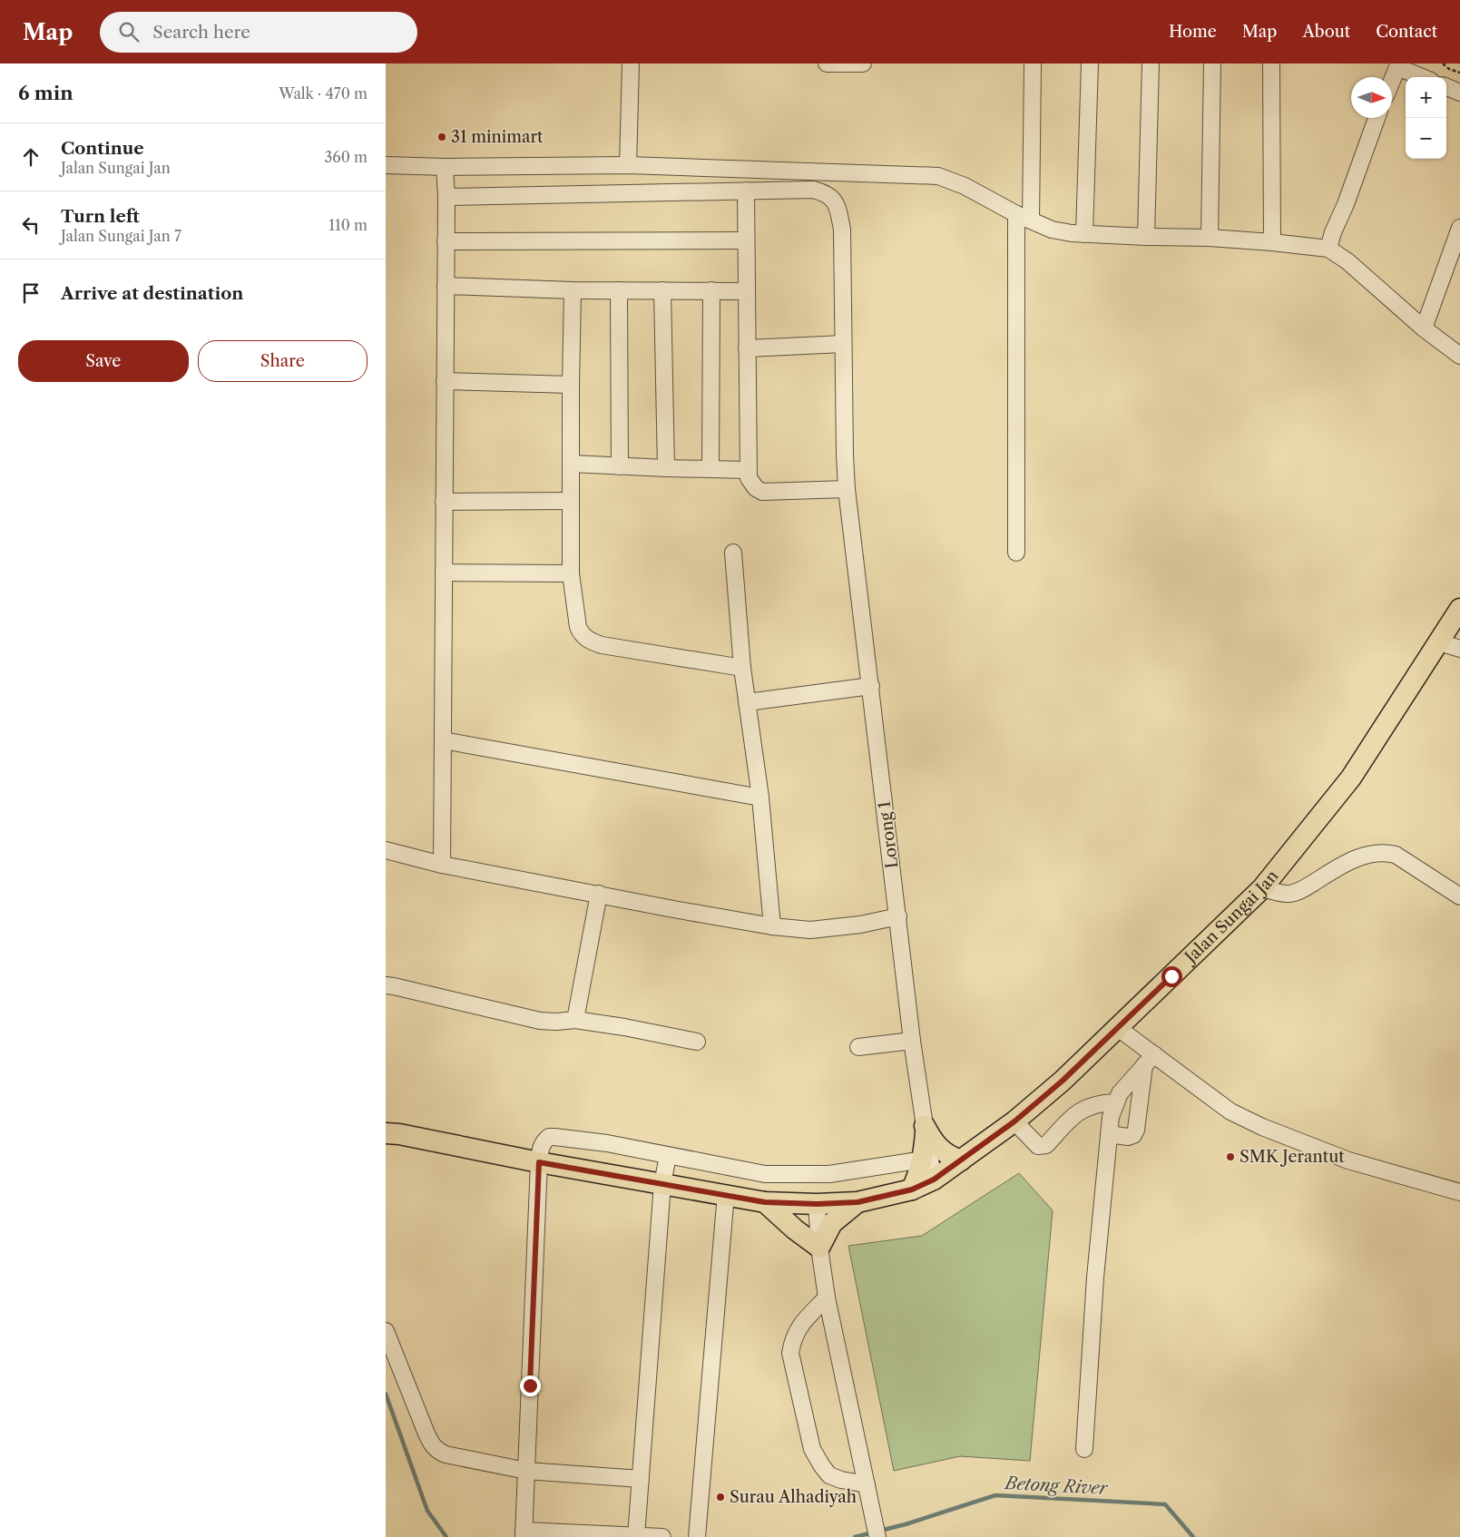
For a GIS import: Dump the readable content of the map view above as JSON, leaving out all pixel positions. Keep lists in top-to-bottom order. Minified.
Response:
{"streets":{"main road":["Jalan Sungai Jan"],"street":["Lorong 1"]},"crossings":[["Lorong 1","Jalan Sungai Jan"]],"water":["Betong River"],"places":["31 minimart","SMK Jerantut","Surau Alhadiyah"],"north":"right","page":{"header":"Map","search":"Search here","nav":["Home","Map","About","Contact"],"heading":["6 min","Walk · 470 m"],"map_buttons":["+","−"],"list":[["Continue","Jalan Sungai Jan","360 m"],["Turn left","Jalan Sungai Jan 7","110 m"],"Arrive at destination"],"buttons":["Save","Share"]}}
